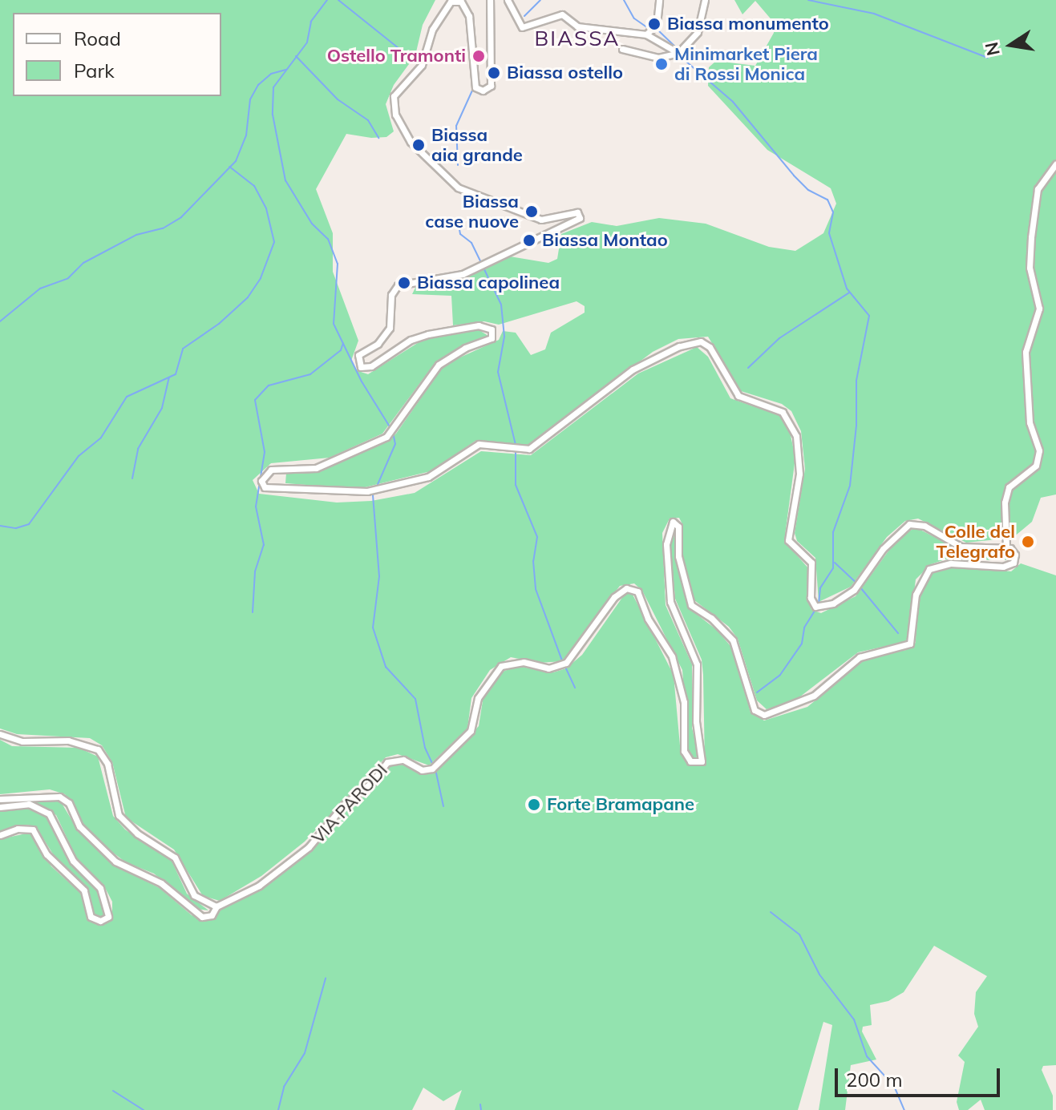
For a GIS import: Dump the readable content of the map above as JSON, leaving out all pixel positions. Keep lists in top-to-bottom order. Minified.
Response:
{"streets":{"street":["VIA PARODI"]},"districts":["BIASSA"],"places":["Biassa monumento","Ostello Tramonti","Minimarket Piera di Rossi Monica","Biassa ostello","Biassa aia grande","Biassa case nuove","Biassa Montao","Biassa capolinea","Colle del Telegrafo","Forte Bramapane"],"legend":["Road","Park"],"scale_bar":"200 m","north":"left"}
